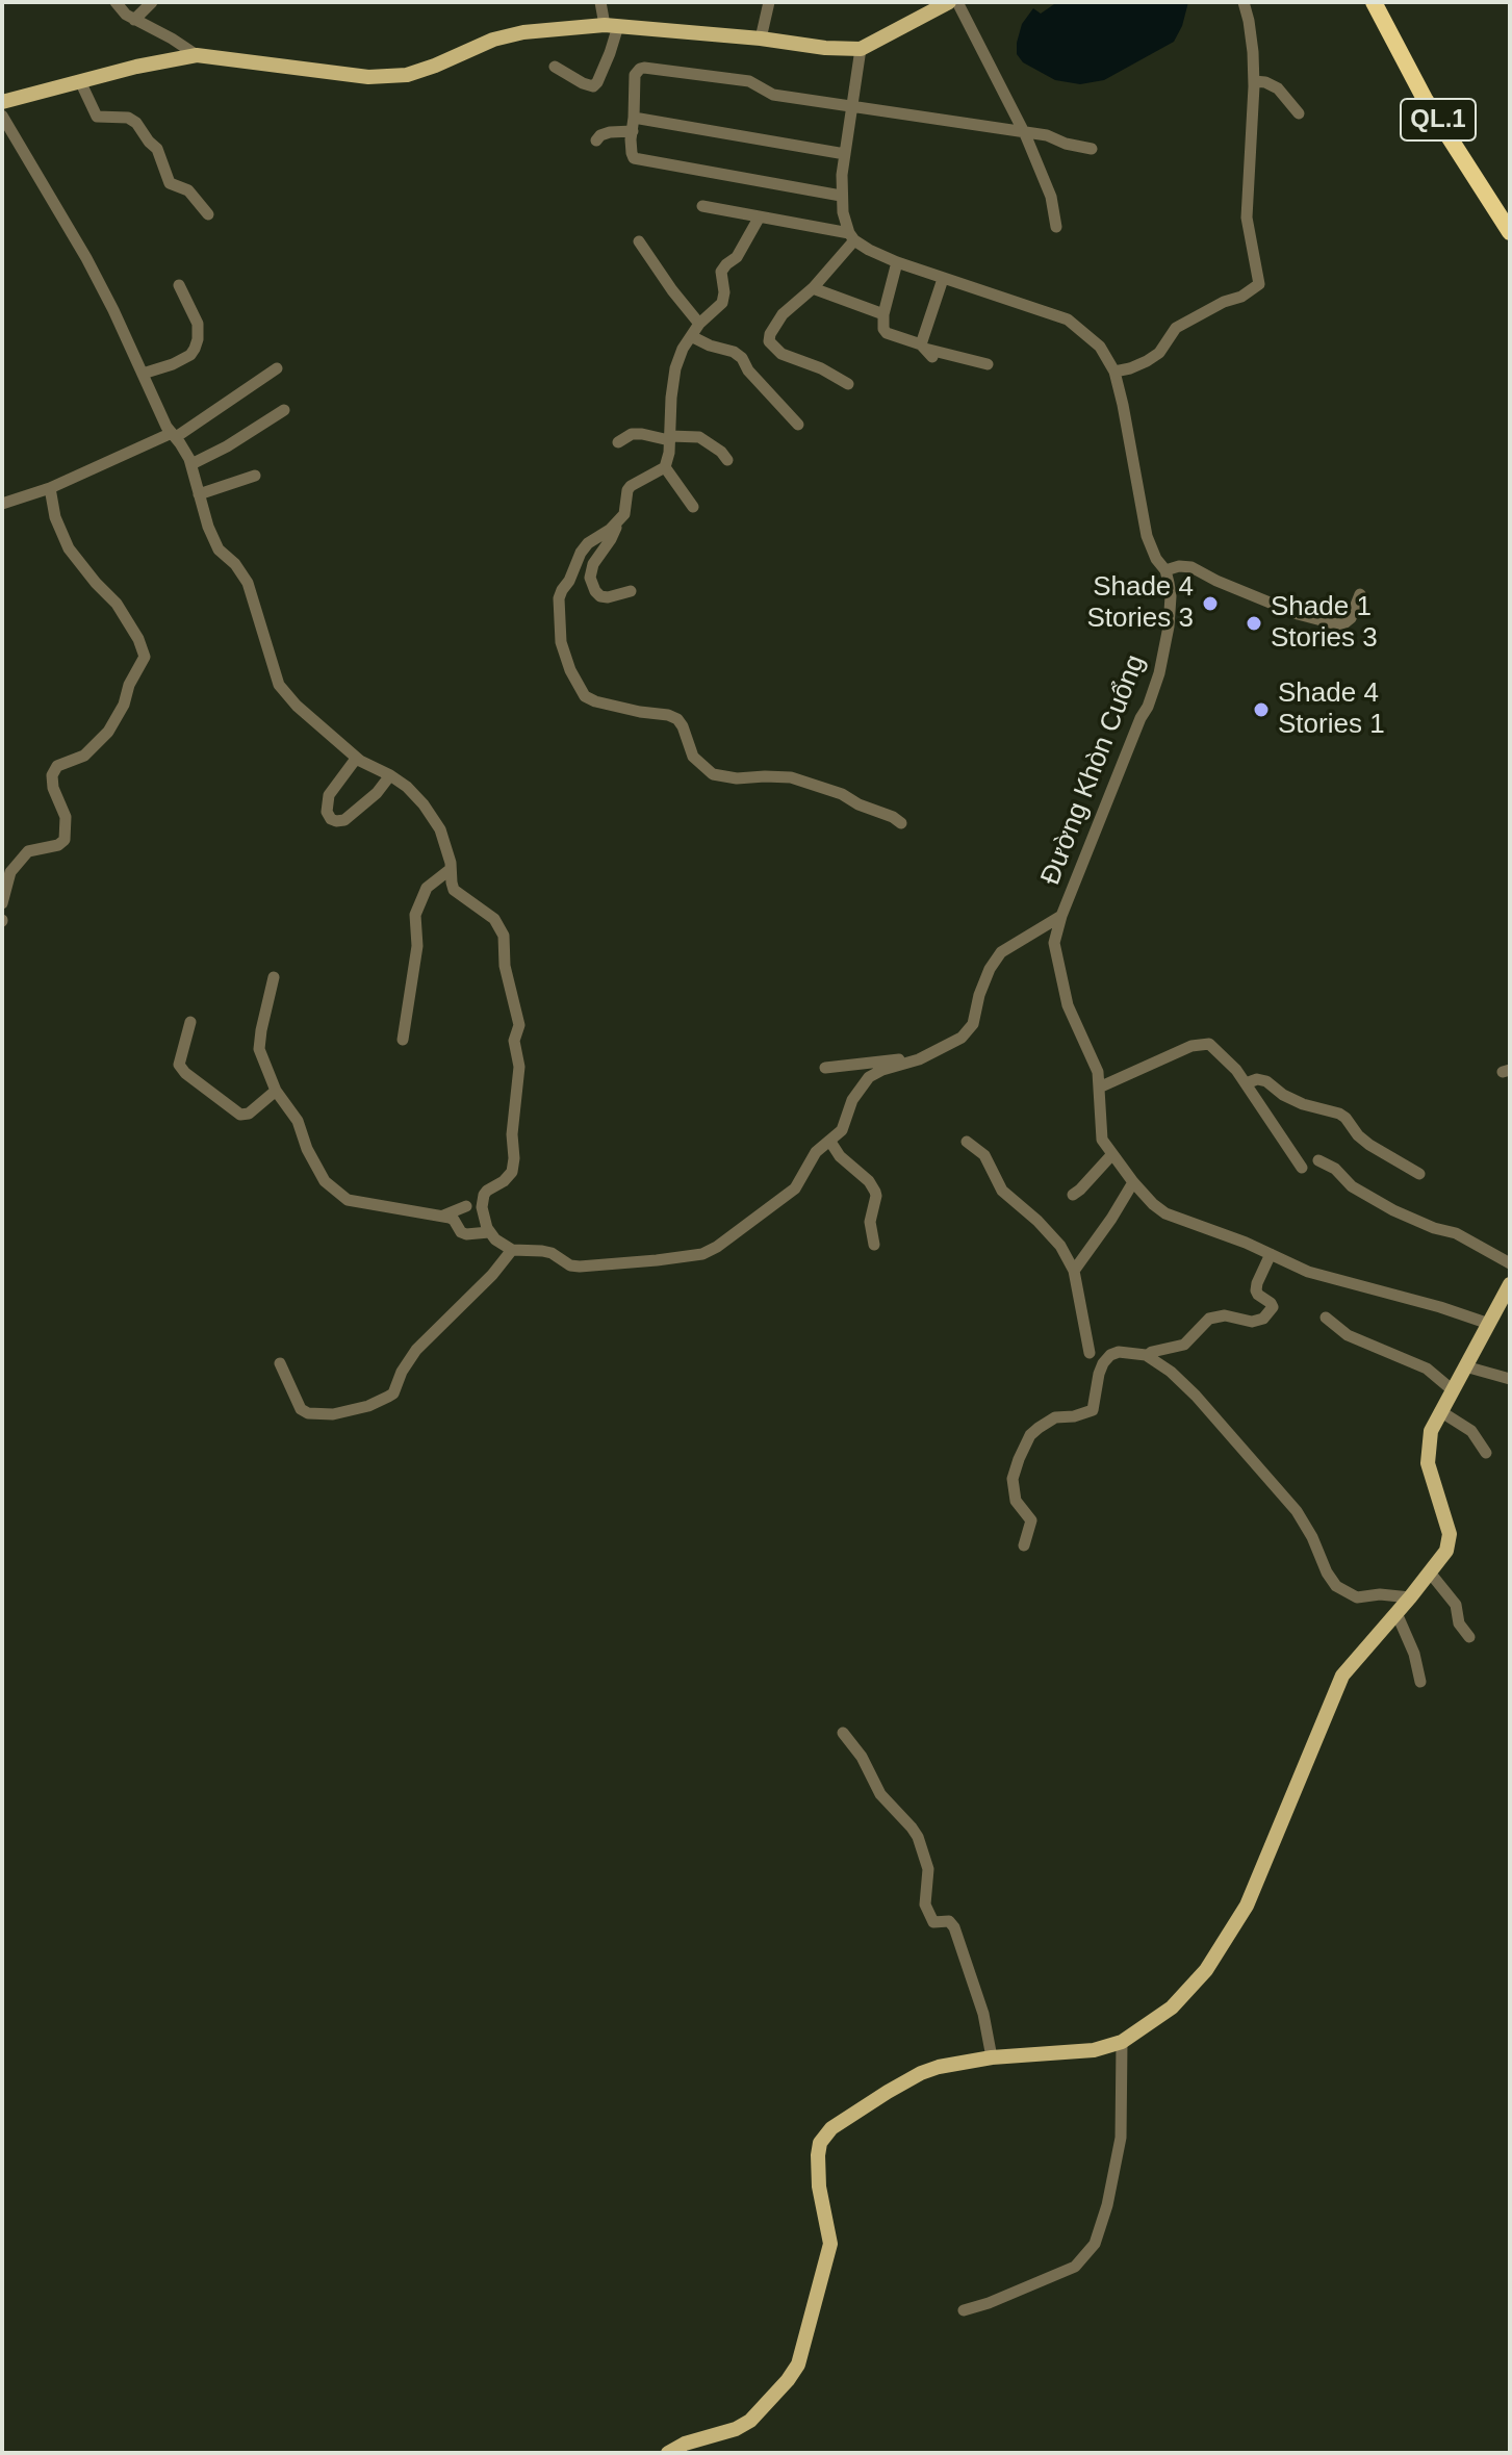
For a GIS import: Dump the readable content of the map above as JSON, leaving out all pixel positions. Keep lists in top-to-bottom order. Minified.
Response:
{"streets":{"highway":["QL.1"],"street":["Đường Khòn Cuổng"]},"places":["Shade 4 Stories 3","Shade 1 Stories 3","Shade 4 Stories 1"]}
